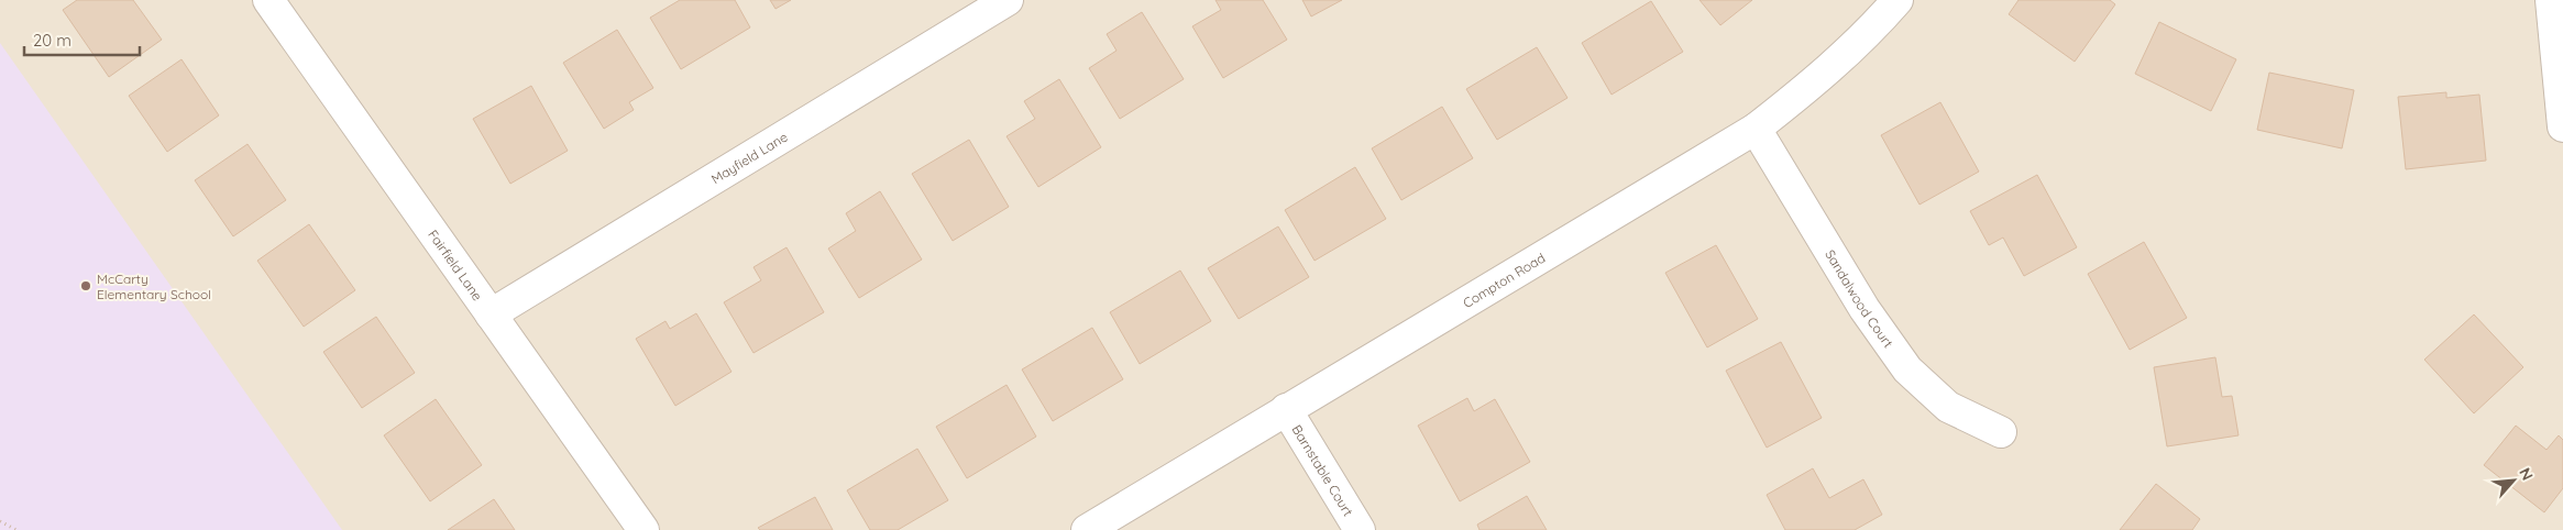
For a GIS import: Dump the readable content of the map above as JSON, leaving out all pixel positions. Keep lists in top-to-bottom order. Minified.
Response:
{"streets":{"street":["Mayfield Lane","Fairfield Lane","Compton Road","Sandalwood Court","Barnstable Court"]},"crossings":[["Mayfield Lane","Fairfield Lane"],["Compton Road","Sandalwood Court"],["Compton Road","Barnstable Court"]],"places":["McCarty Elementary School"],"scale_bar":"20 m","north":"top right"}
